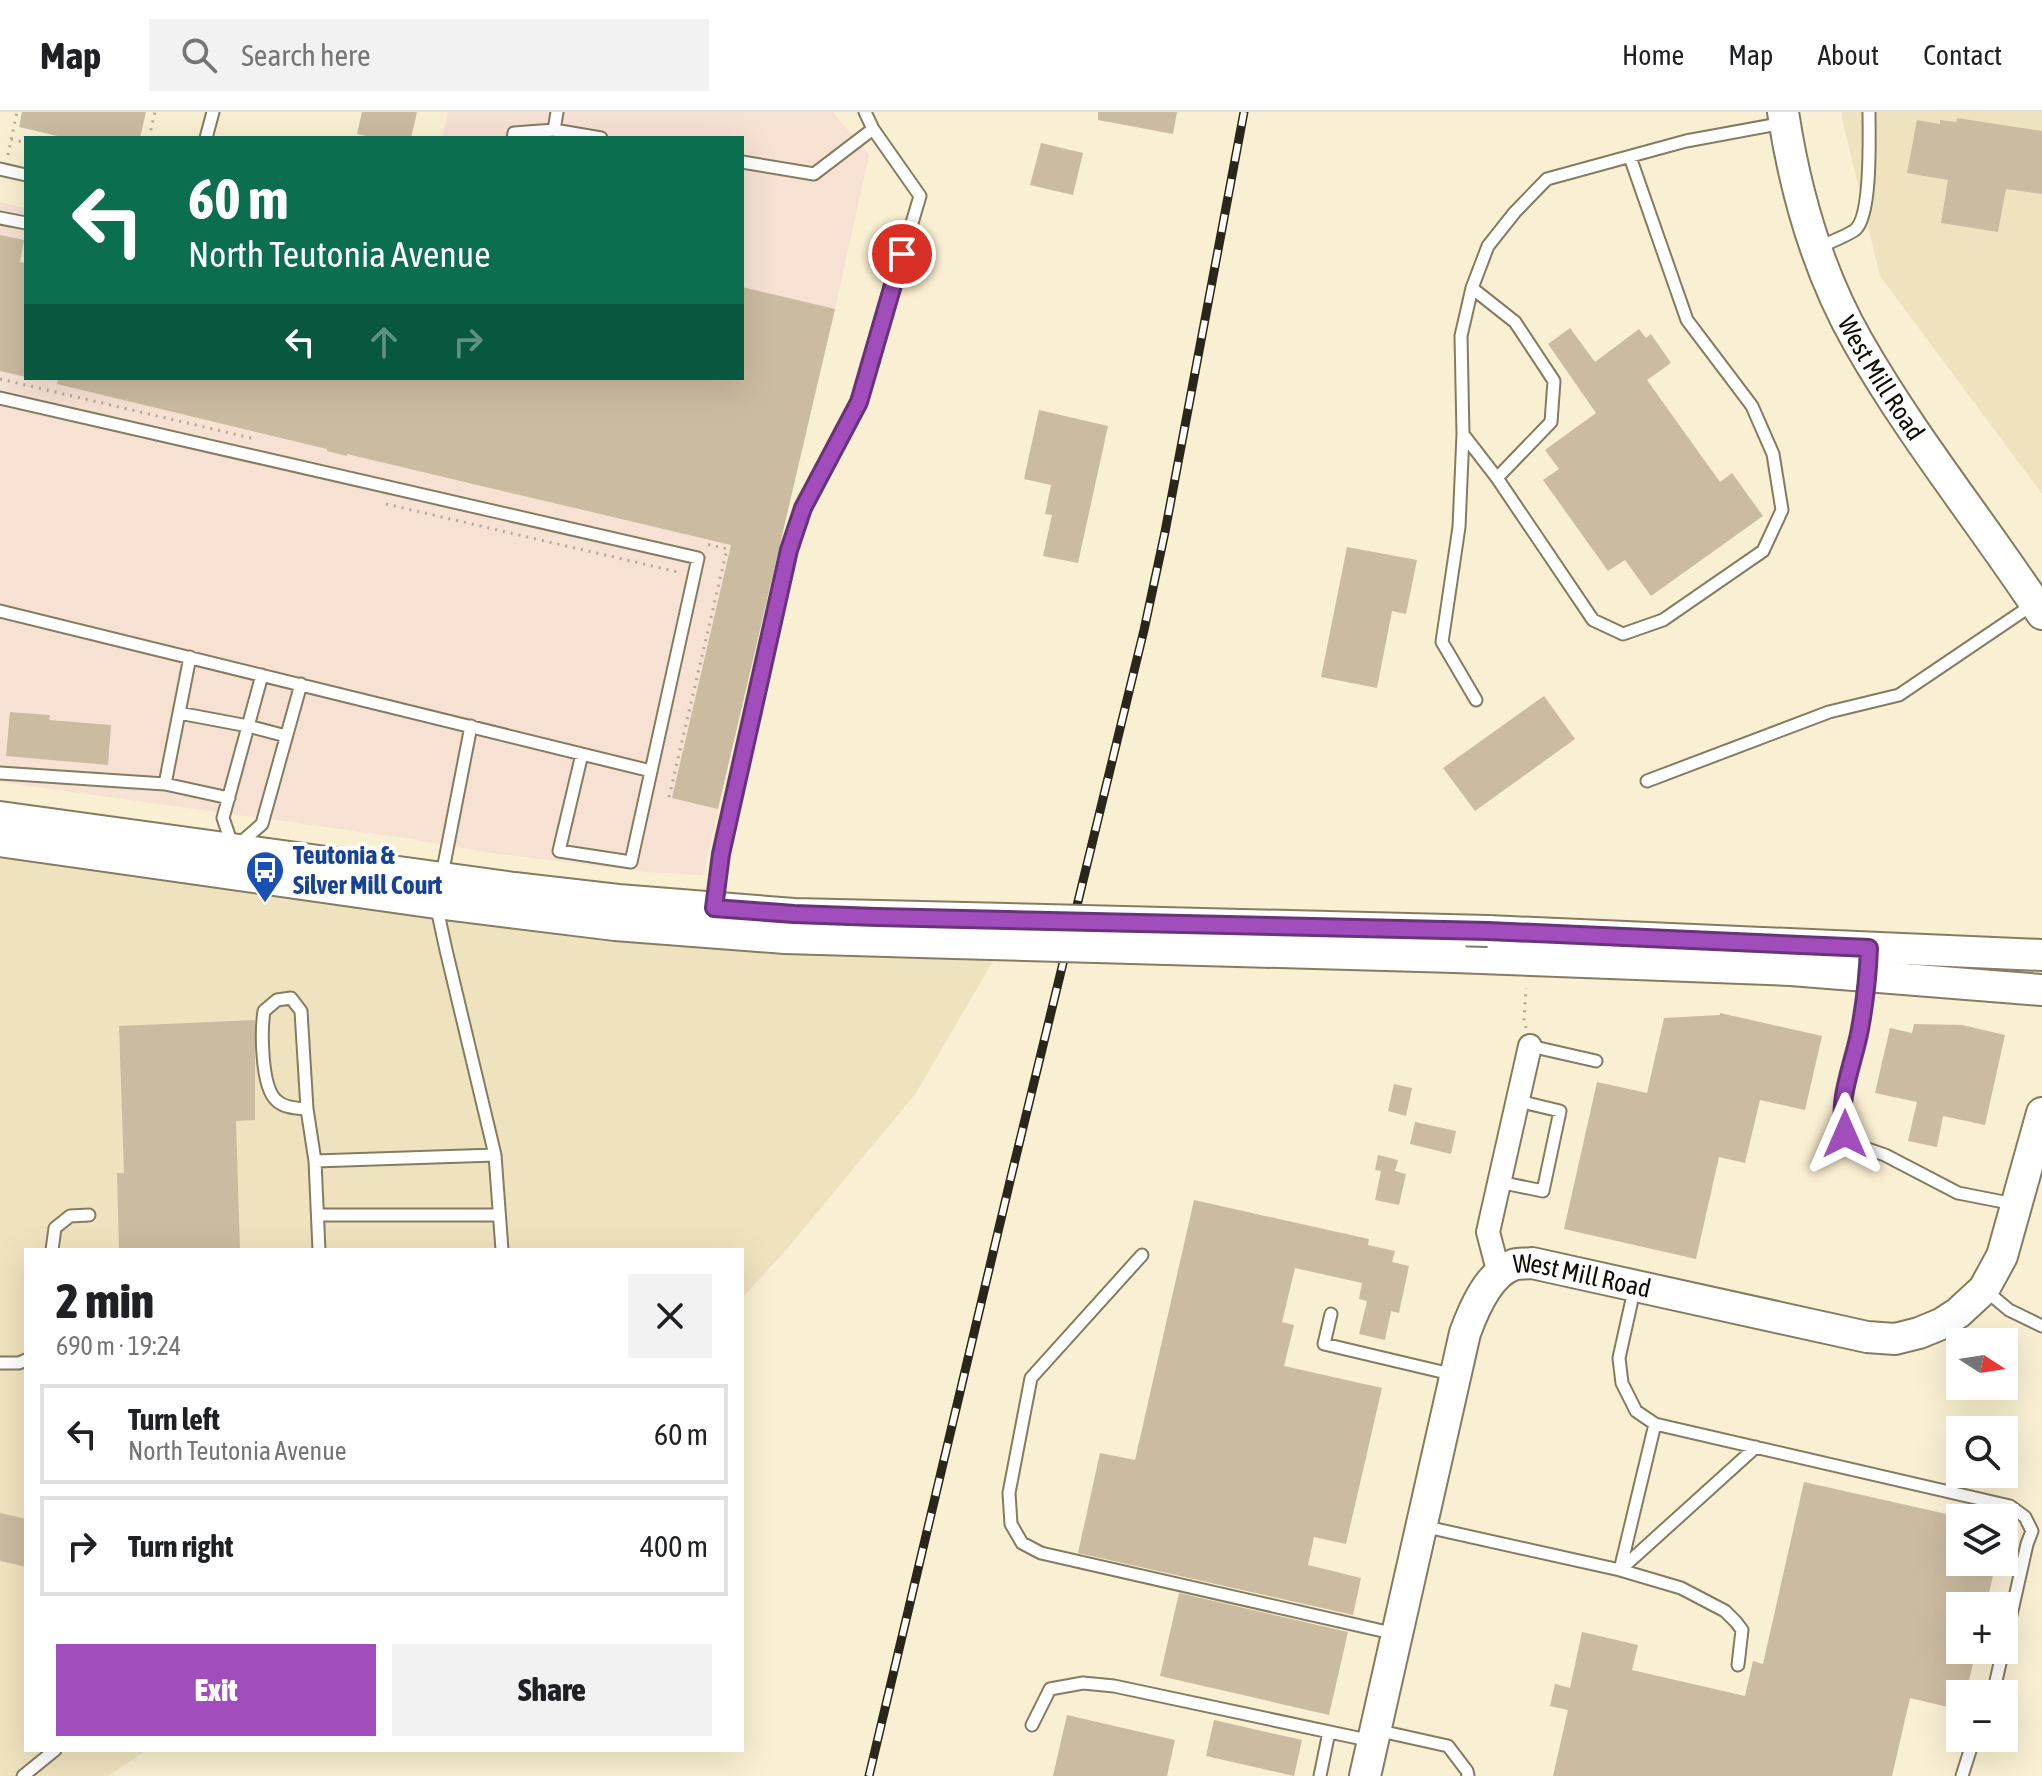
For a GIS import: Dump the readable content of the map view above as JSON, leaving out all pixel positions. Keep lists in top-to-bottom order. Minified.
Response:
{"streets":{"main road":["West Mill Road"]},"places":{"bus stop":["Teutonia & Silver Mill Court"]},"north":"right","page":{"header":"Map","search":"Search here","nav":["Home","Map","About","Contact"],"turn":["60 m","North Teutonia Avenue"],"heading":["2 min","690 m · 19:24"],"map_buttons":["+","−"],"list":[{"name":"Turn left","note":"North Teutonia Avenue","value":"60 m"},{"name":"Turn right","value":"400 m"}],"buttons":["Exit","Share"]}}
